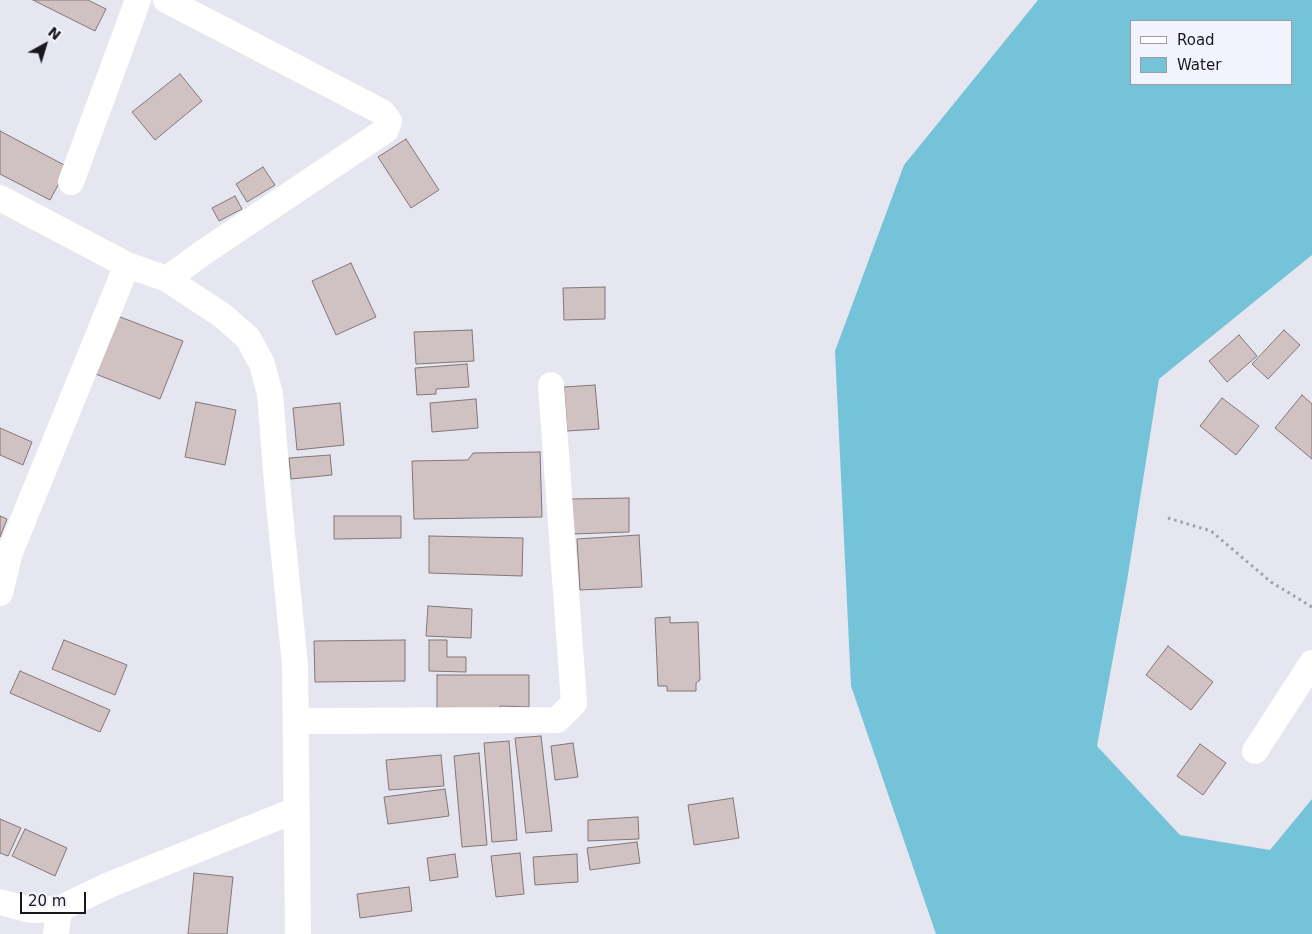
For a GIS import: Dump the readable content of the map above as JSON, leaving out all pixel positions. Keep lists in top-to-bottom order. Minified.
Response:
{"legend":["Road","Water"],"scale_bar":"20 m","north":"top right"}
